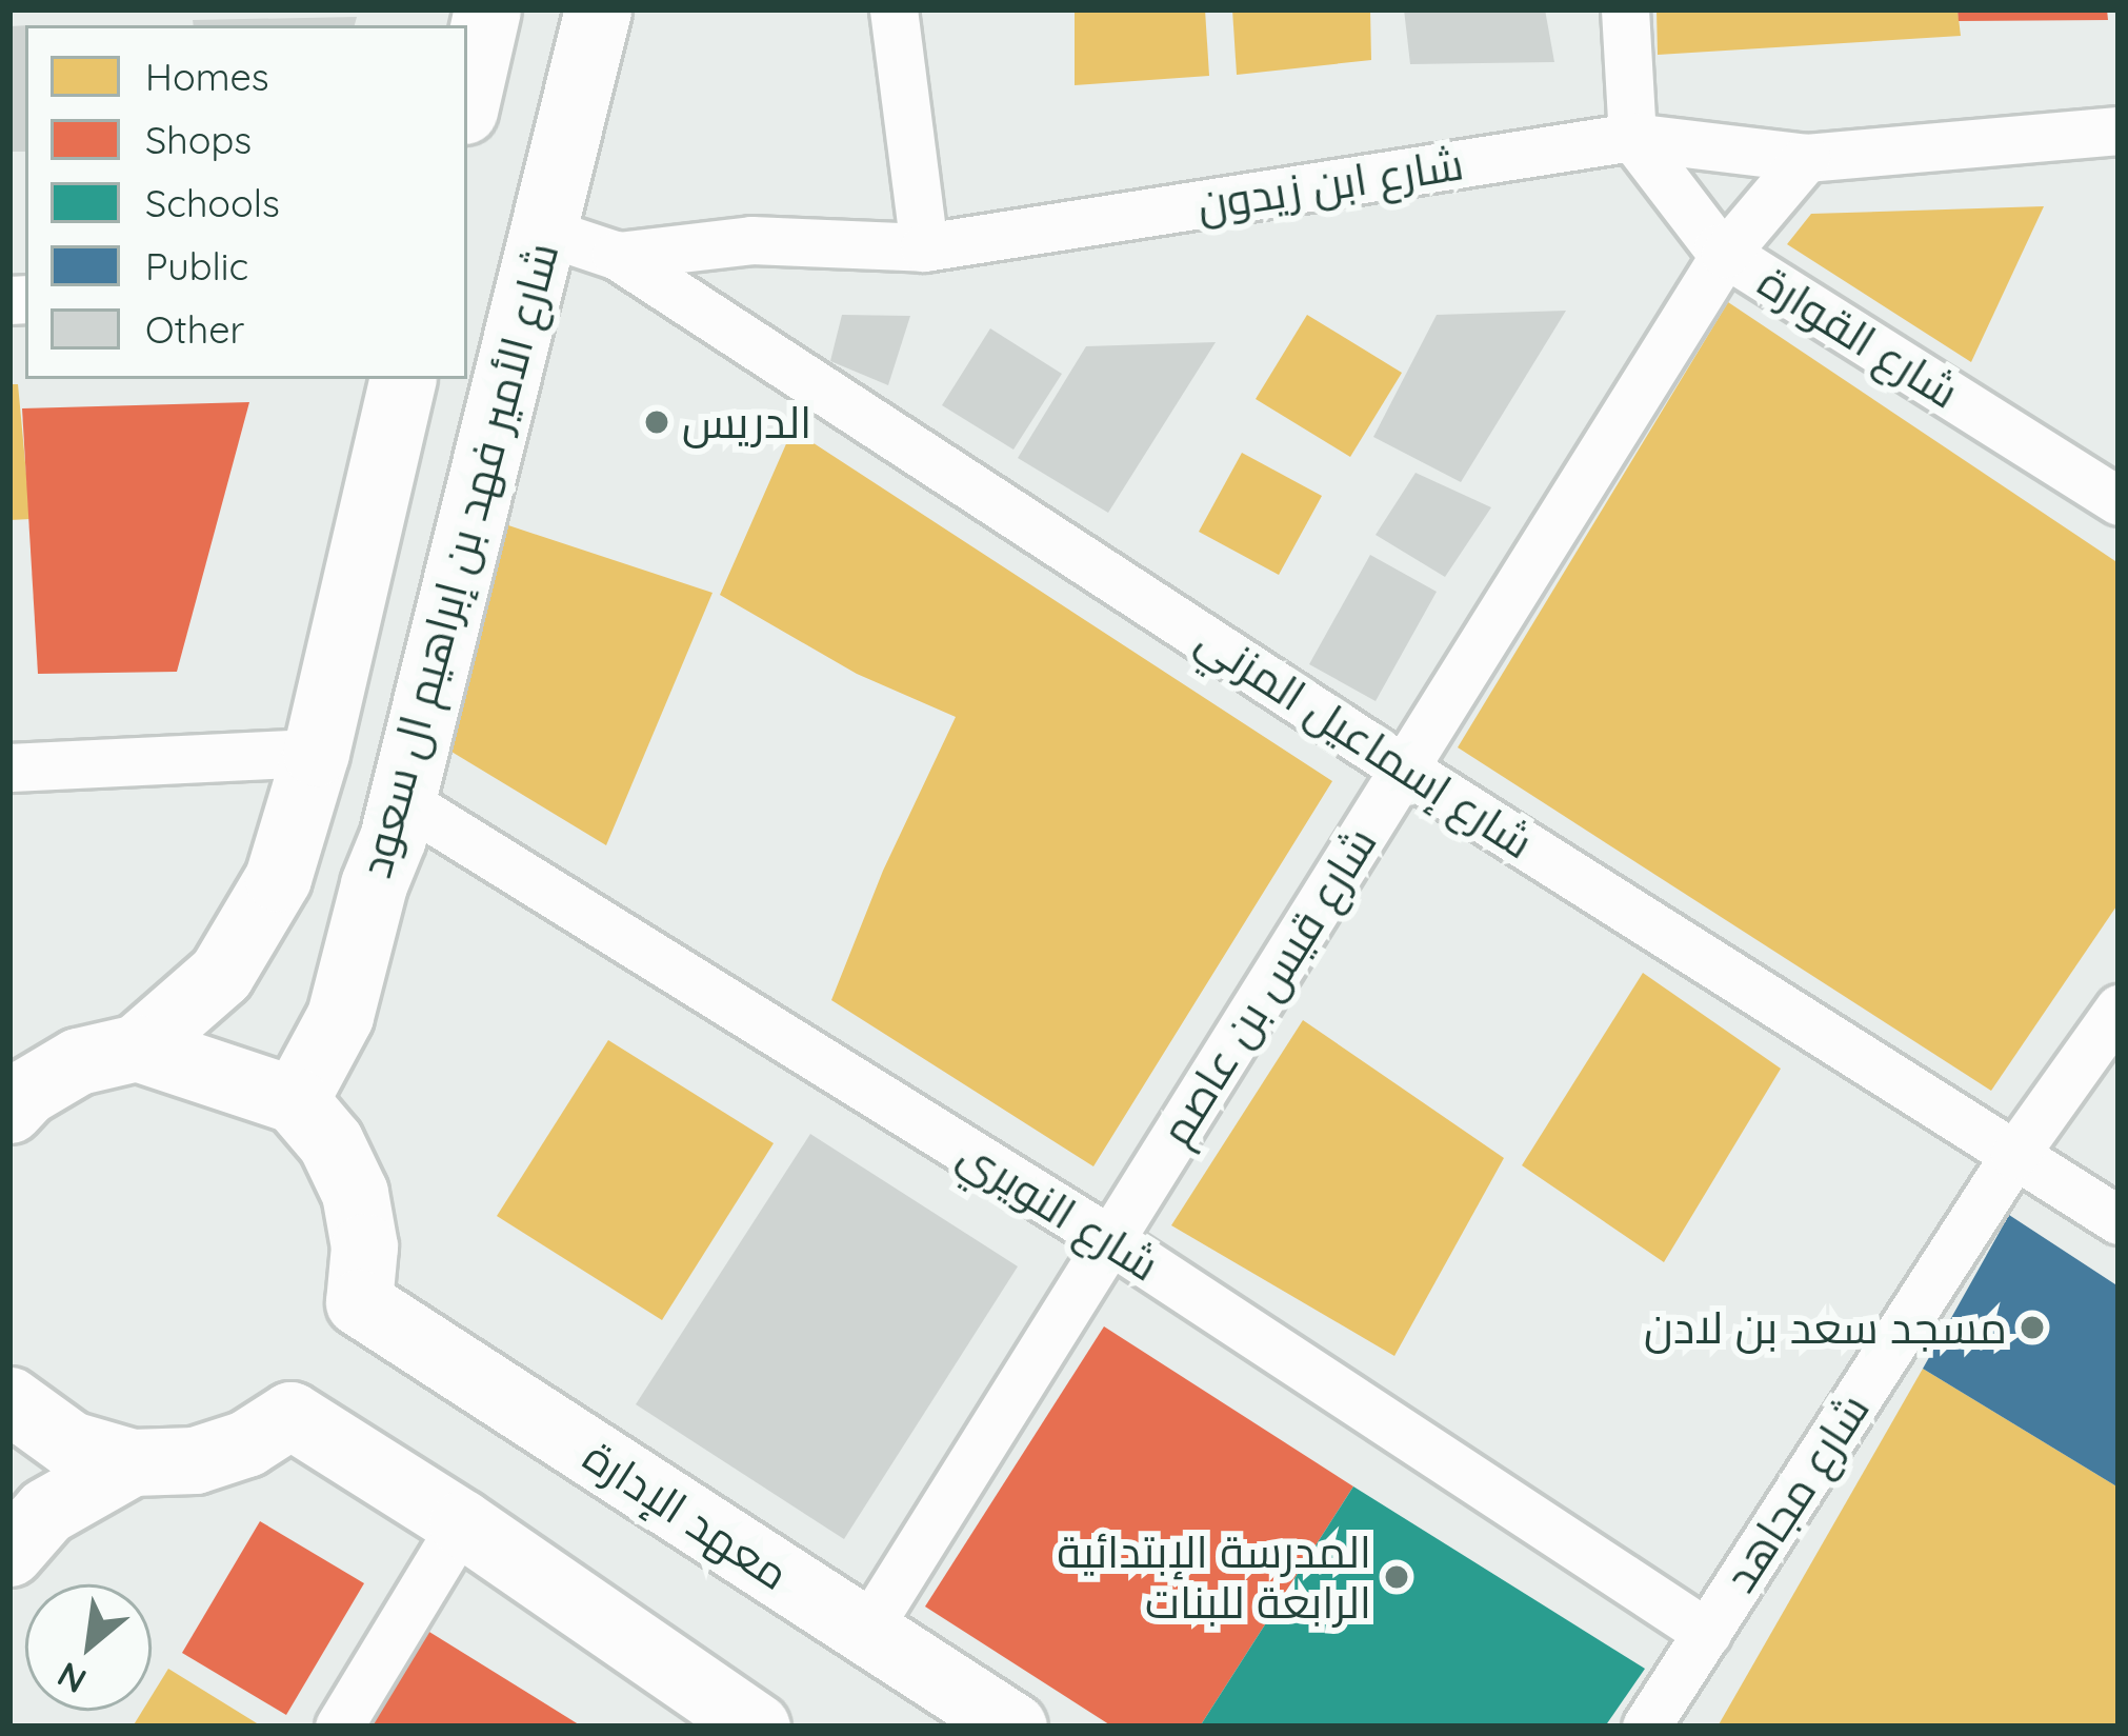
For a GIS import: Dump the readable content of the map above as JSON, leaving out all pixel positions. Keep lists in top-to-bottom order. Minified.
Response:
{"streets":{"main road":["شارع الأمير فهد بن إبراهيم ال سعود","معهد الإدارة"],"street":["شارع ابن زيدون","شارع القوارة","شارع إسماعيل المزني","شارع قيس بن عاصم","شارع النويري","شارع مجاهد"]},"crossings":[["شارع ابن زيدون","شارع القوارة"],["شارع ابن زيدون","شارع الأمير فهد بن إبراهيم ال سعود"],["شارع ابن زيدون","شارع إسماعيل المزني"],["شارع ابن زيدون","شارع قيس بن عاصم"],["شارع القوارة","شارع قيس بن عاصم"],["شارع الأمير فهد بن إبراهيم ال سعود","شارع النويري"],["شارع الأمير فهد بن إبراهيم ال سعود","معهد الإدارة"],["شارع إسماعيل المزني","شارع قيس بن عاصم"],["شارع إسماعيل المزني","شارع مجاهد"],["شارع قيس بن عاصم","شارع النويري"],["شارع قيس بن عاصم","معهد الإدارة"],["شارع النويري","شارع مجاهد"]],"places":["الدريس","مسجد سعد بن لادن","المدرسة الإبتدائية الرابعة للبنات"],"legend":["Homes","Shops","Schools","Public","Other"],"north":"bottom left"}
